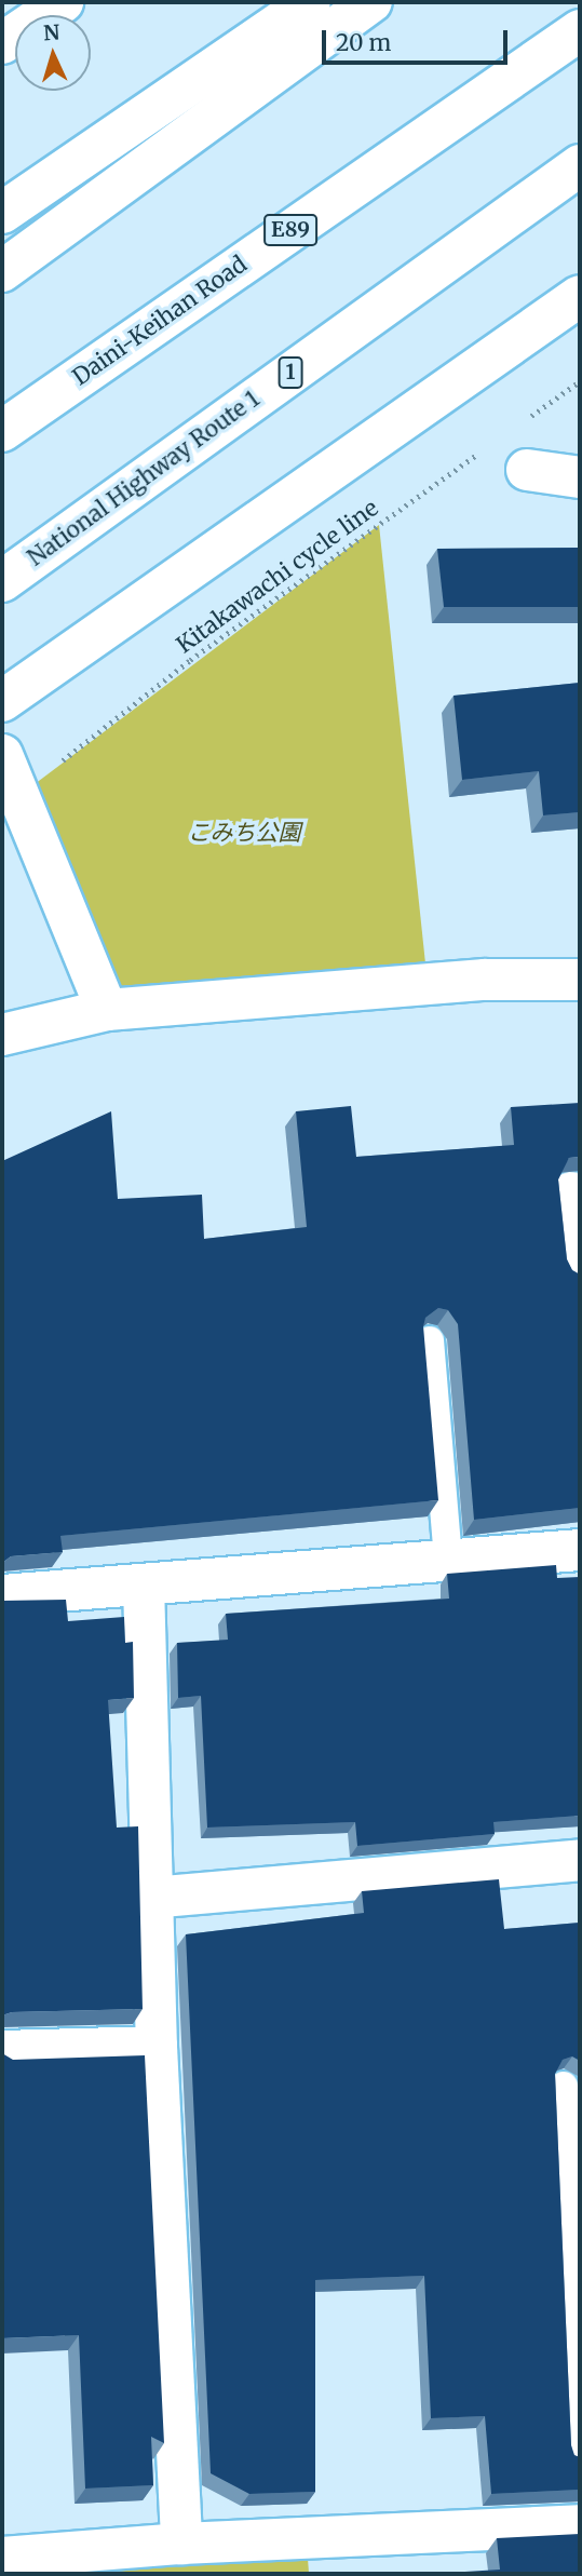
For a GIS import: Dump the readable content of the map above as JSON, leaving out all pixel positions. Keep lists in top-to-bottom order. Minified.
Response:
{"streets":{"main road":["E89","Daini-Keihan Road","1","National Highway Route 1"],"path":["Kitakawachi cycle line"]},"parks":["こみち公園"],"scale_bar":"20 m","north":"top"}
